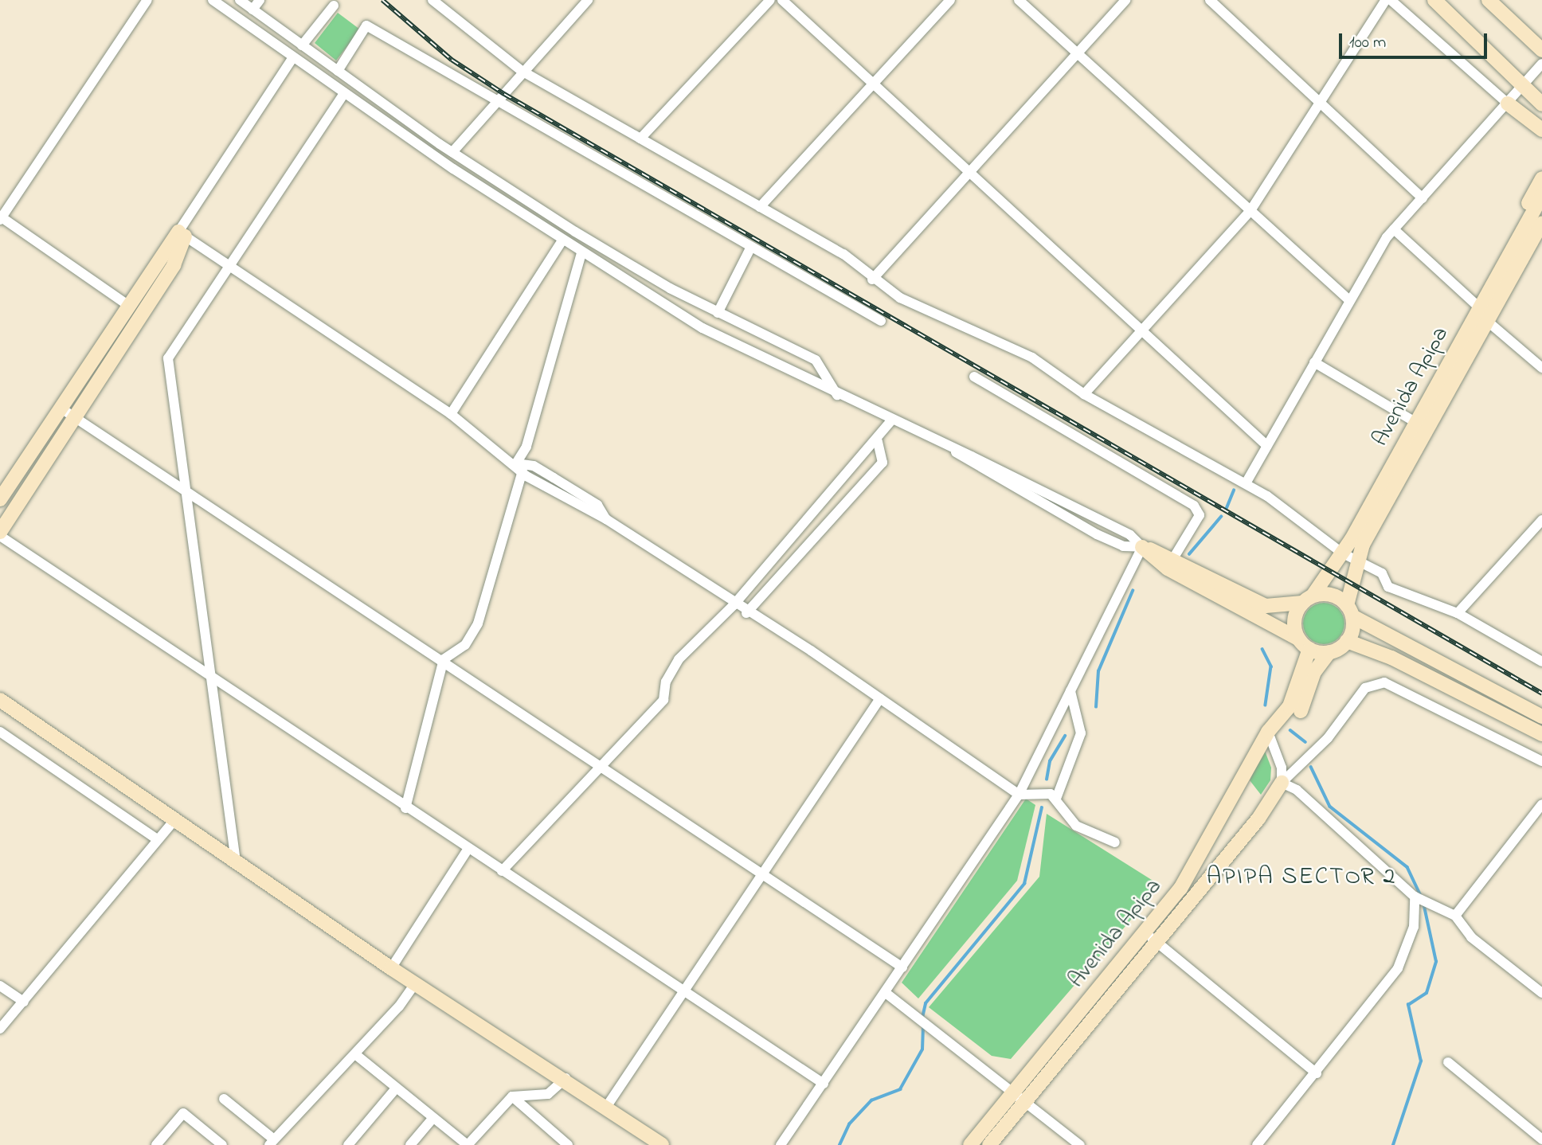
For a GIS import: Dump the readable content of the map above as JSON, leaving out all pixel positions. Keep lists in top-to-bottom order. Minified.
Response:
{"streets":{"street":["Avenida Apipa"]},"districts":["APIPA SECTOR 2"],"scale_bar":"100 m"}
